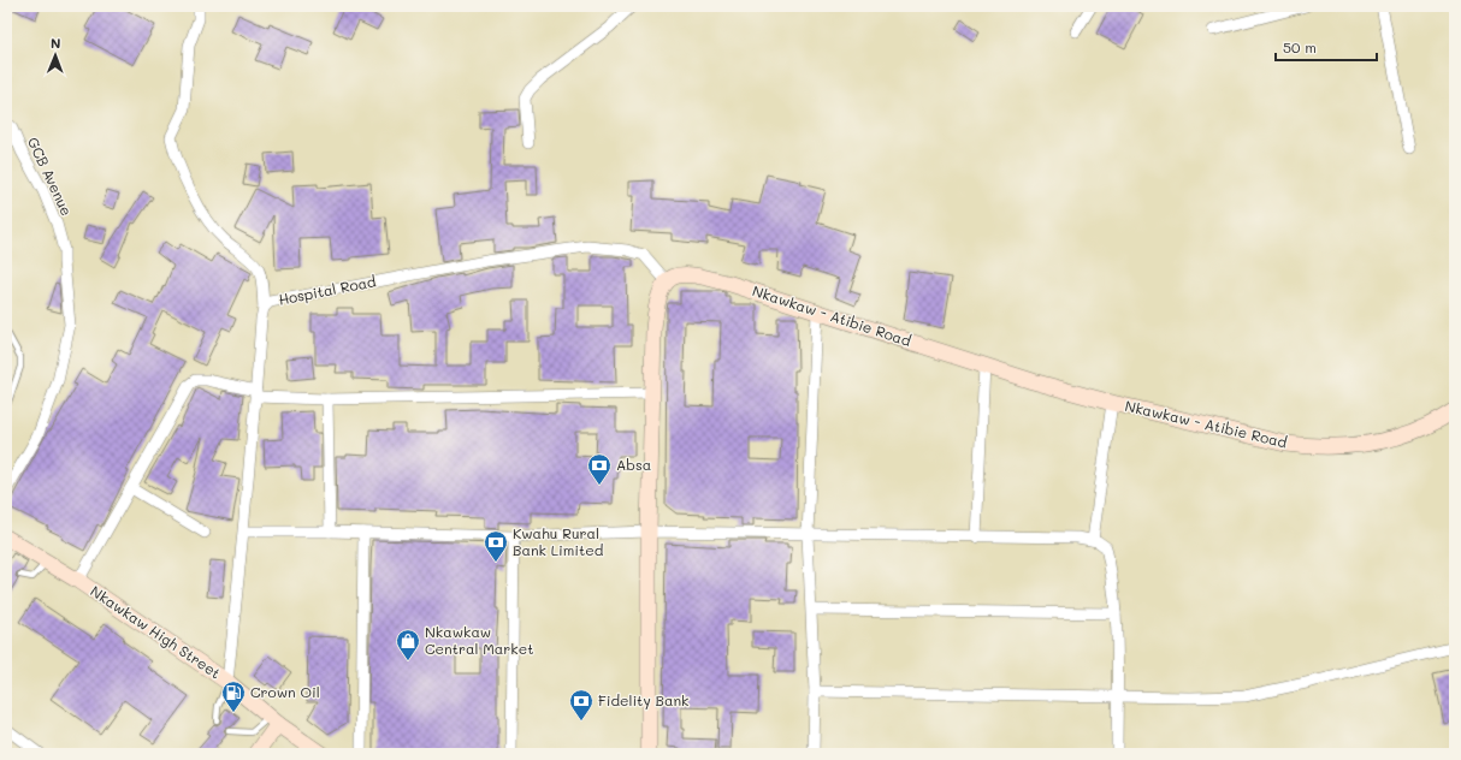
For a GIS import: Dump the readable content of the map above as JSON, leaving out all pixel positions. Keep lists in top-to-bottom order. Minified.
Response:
{"streets":{"main road":["Nkawkaw - Atibie Road","Nkawkaw High Street"],"street":["GCB Avenue","Hospital Road"]},"crossings":[["Hospital Road","Nkawkaw - Atibie Road"],["Hospital Road","Nkawkaw High Street"]],"places":{"bank":["Absa","Kwahu Rural Bank Limited","Fidelity Bank"],"shop":["Nkawkaw Central Market"],"fuel station":["Crown Oil"]},"scale_bar":"50 m","north":"top"}
